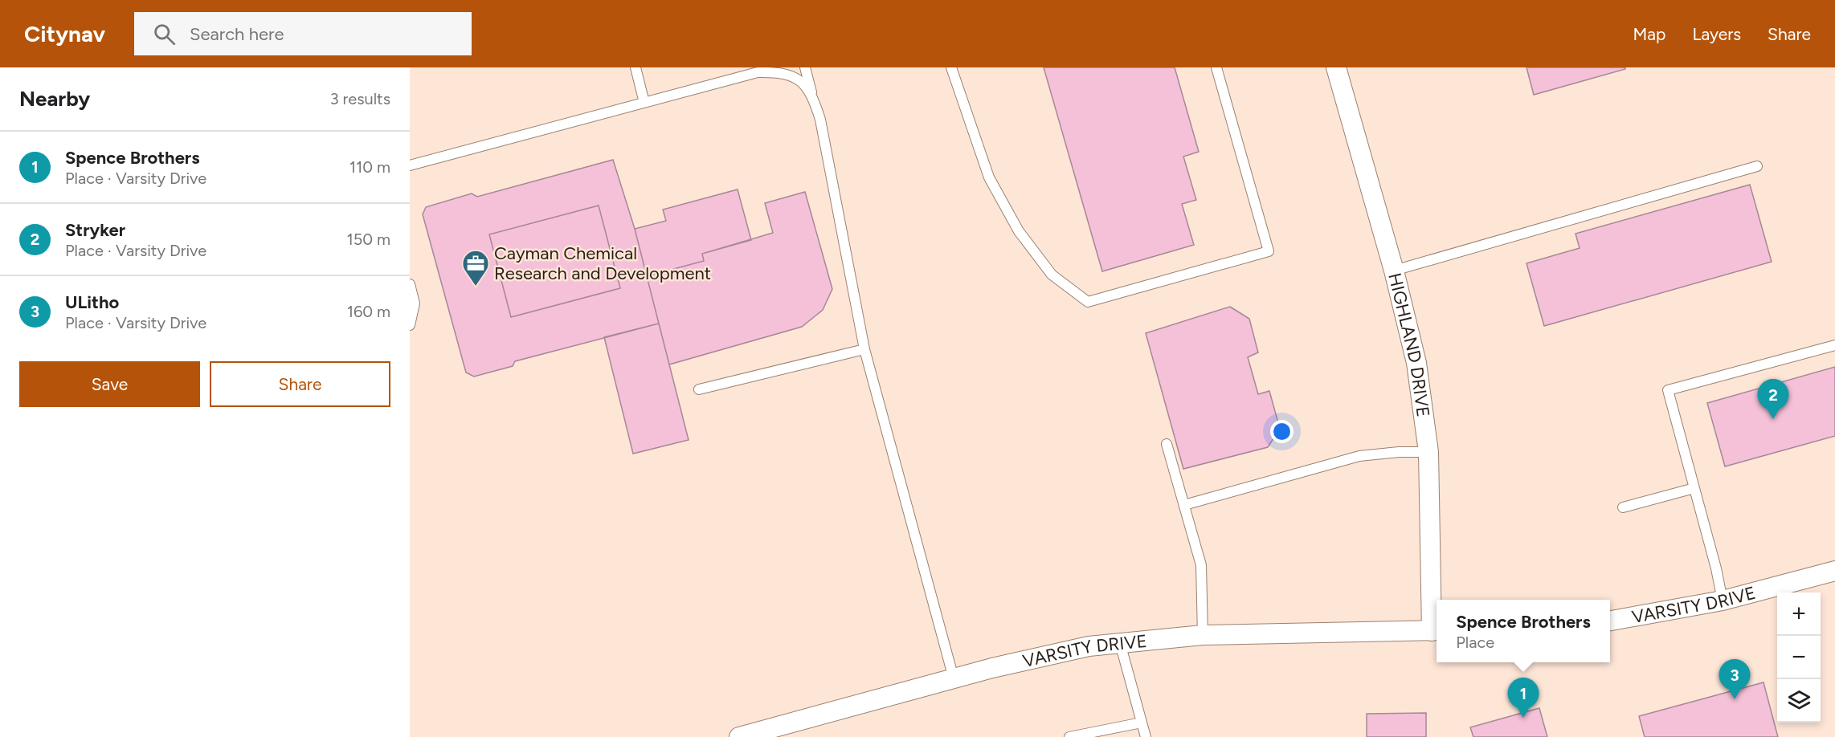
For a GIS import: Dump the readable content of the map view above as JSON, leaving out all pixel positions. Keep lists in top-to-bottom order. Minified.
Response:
{"streets":{"street":["HIGHLAND DRIVE","VARSITY DRIVE"]},"crossings":[["HIGHLAND DRIVE","VARSITY DRIVE"]],"places":{"office":["Cayman Chemical Research and Development"]},"page":{"header":"Citynav","search":"Search here","nav":["Map","Layers","Share"],"heading":["Nearby","3 results"],"list":[{"mark":"1","name":"Spence Brothers","note":"Place · Varsity Drive","value":"110 m"},{"mark":"2","name":"Stryker","note":"Place · Varsity Drive","value":"150 m"},{"mark":"3","name":"ULitho","note":"Place · Varsity Drive","value":"160 m"}],"buttons":["Save","Share"],"pins":["2","3","1"],"map_buttons":["+","−"],"popup":["Spence Brothers","Place"]}}
